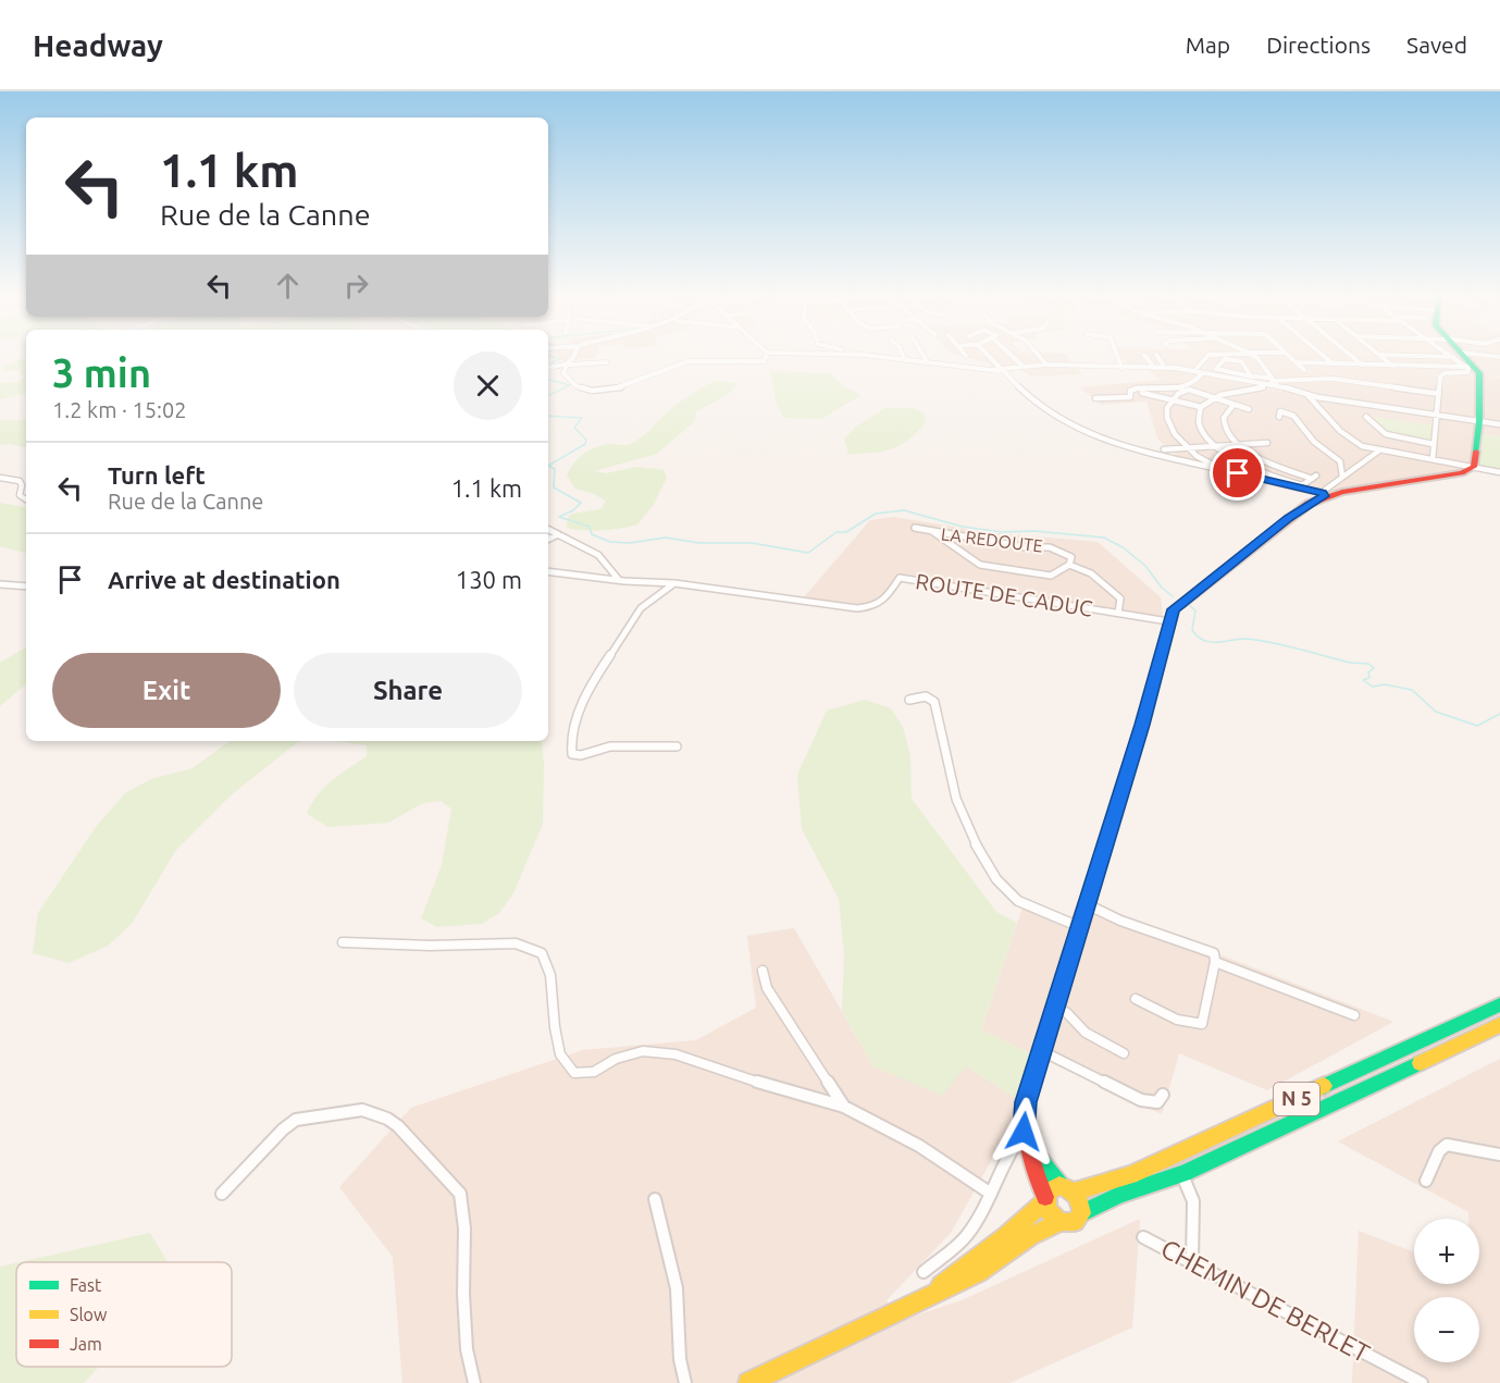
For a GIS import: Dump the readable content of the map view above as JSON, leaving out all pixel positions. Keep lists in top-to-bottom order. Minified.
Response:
{"streets":{"main road":["N 5"],"street":["LA REDOUTE","ROUTE DE CADUC","CHEMIN DE BERLET"]},"crossings":[["LA REDOUTE","ROUTE DE CADUC"]],"legend":["Fast","Slow","Jam"],"page":{"header":"Headway","nav":["Map","Directions","Saved"],"turn":["1.1 km","Rue de la Canne"],"heading":["3 min","1.2 km · 15:02"],"list":[{"name":"Turn left","note":"Rue de la Canne","value":"1.1 km"},{"name":"Arrive at destination","value":"130 m"}],"buttons":["Exit","Share"],"map_buttons":["+","−"]}}
